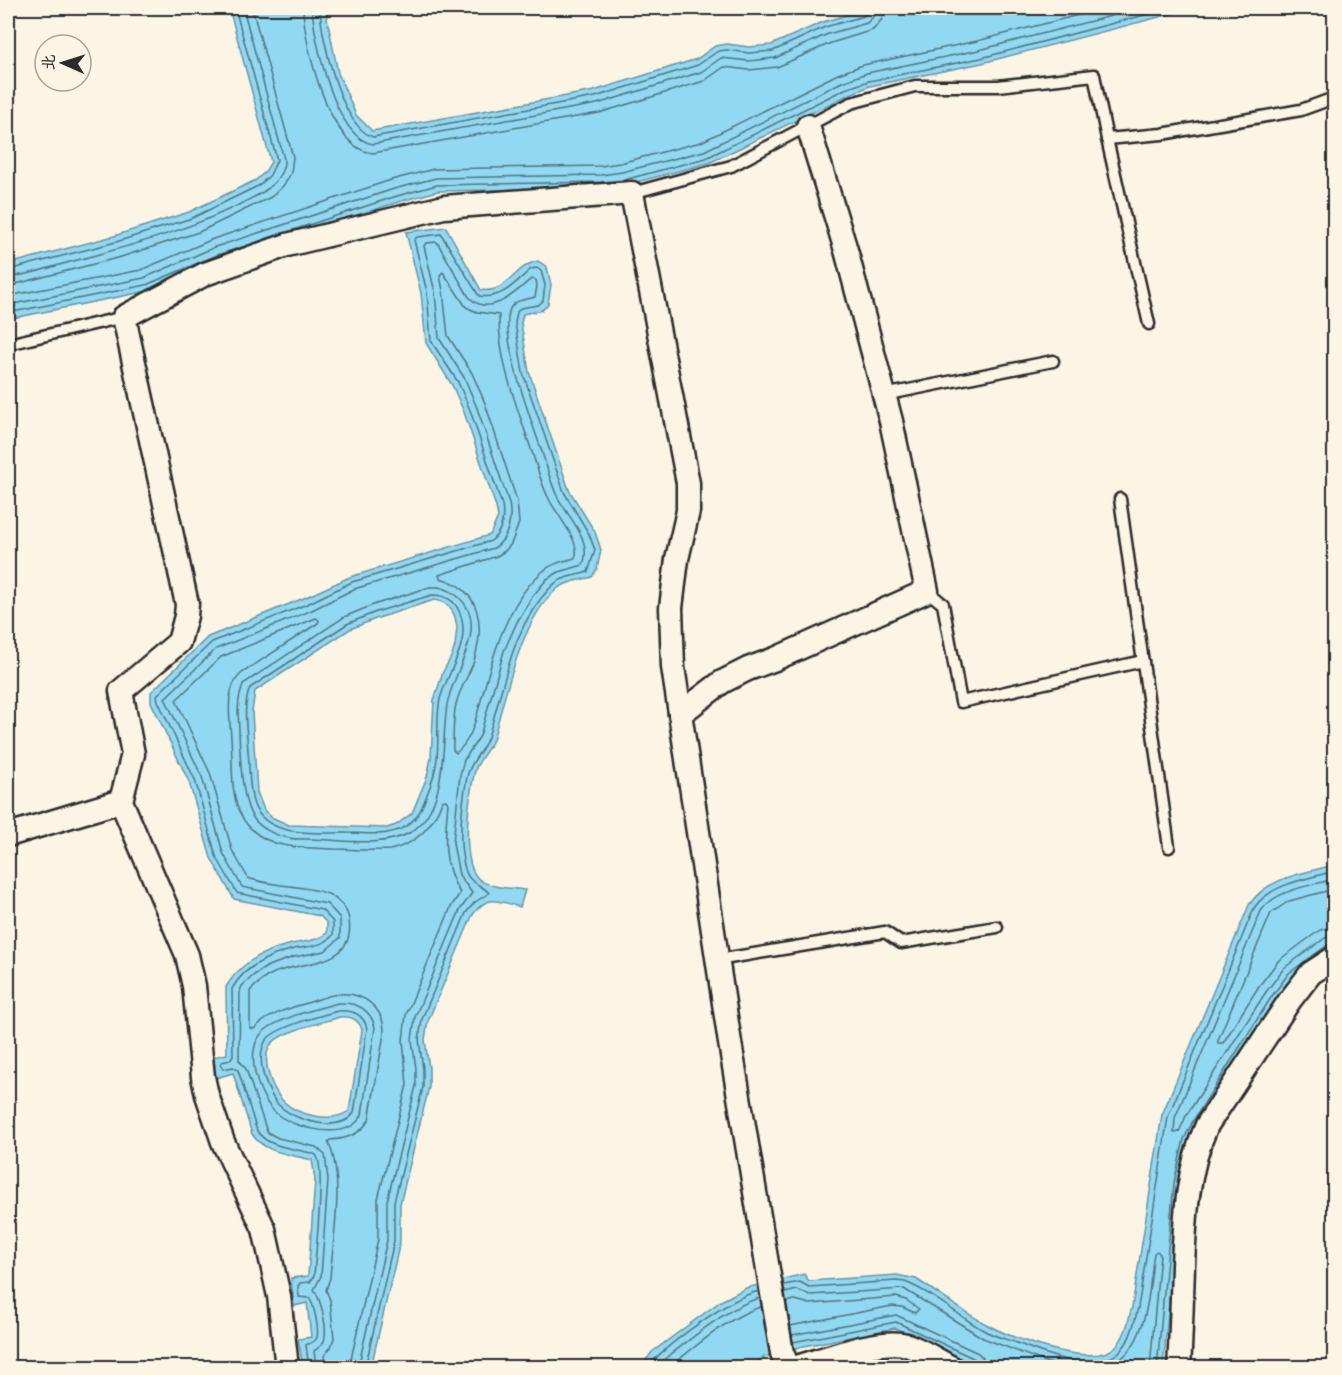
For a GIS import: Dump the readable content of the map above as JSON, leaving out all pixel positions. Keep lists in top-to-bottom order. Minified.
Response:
{"north":"left"}
